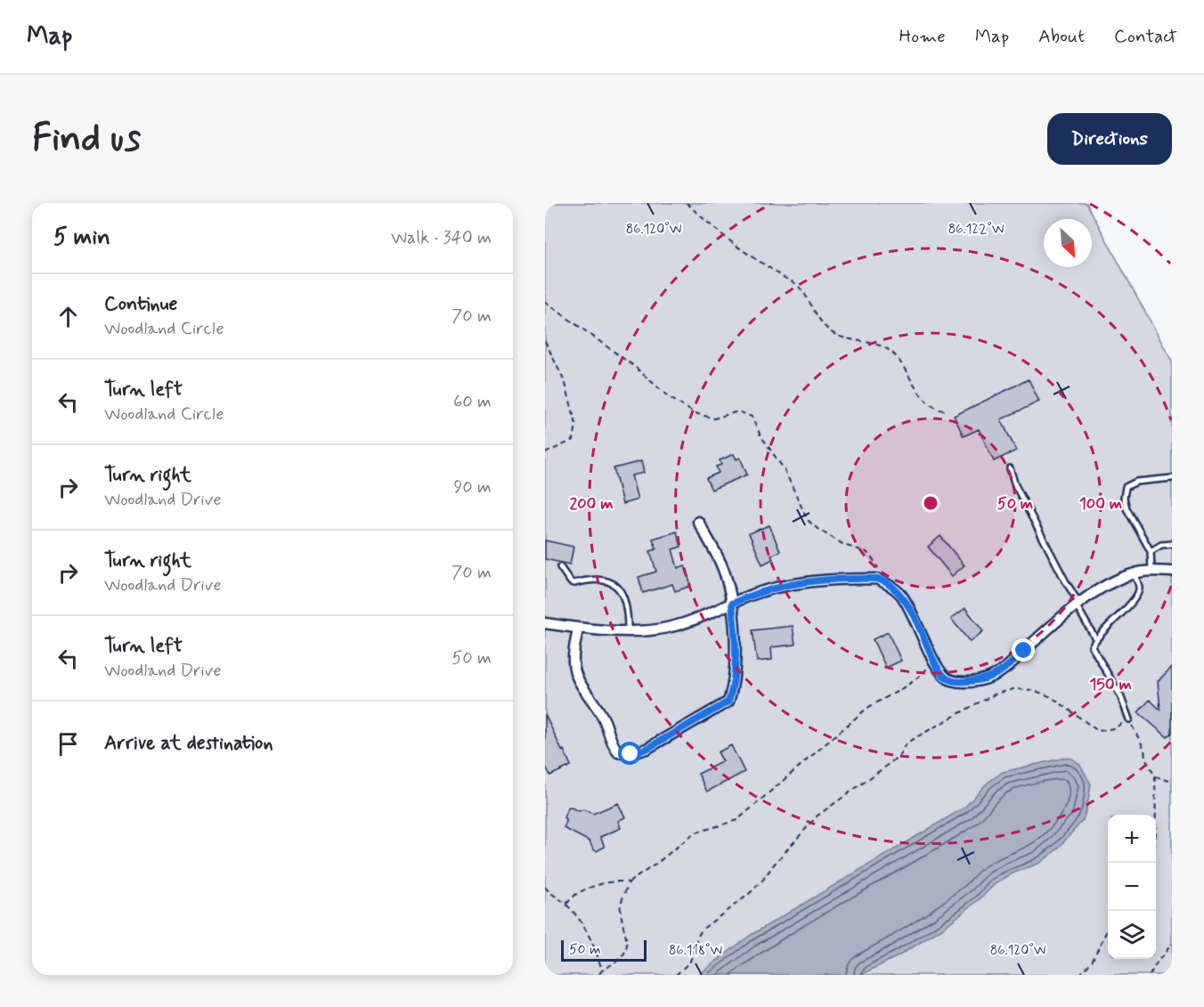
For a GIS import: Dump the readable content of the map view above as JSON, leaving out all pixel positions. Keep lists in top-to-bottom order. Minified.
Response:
{"scale_bar":"50 m","north":"bottom right","page":{"header":"Map","nav":["Home","Map","About","Contact"],"buttons":"Directions","title":"Find us","heading":["5 min","Walk · 340 m"],"list":[["Continue","Woodland Circle","70 m"],["Turn left","Woodland Circle","60 m"],["Turn right","Woodland Drive","90 m"],["Turn right","Woodland Drive","70 m"],["Turn left","Woodland Drive","50 m"],"Arrive at destination"],"map_buttons":["+","−"],"scale":"50 m"},"coordinates":["86.120°W","86.122°W","86.118°W"],"rings":["50 m","100 m","200 m","150 m"]}
